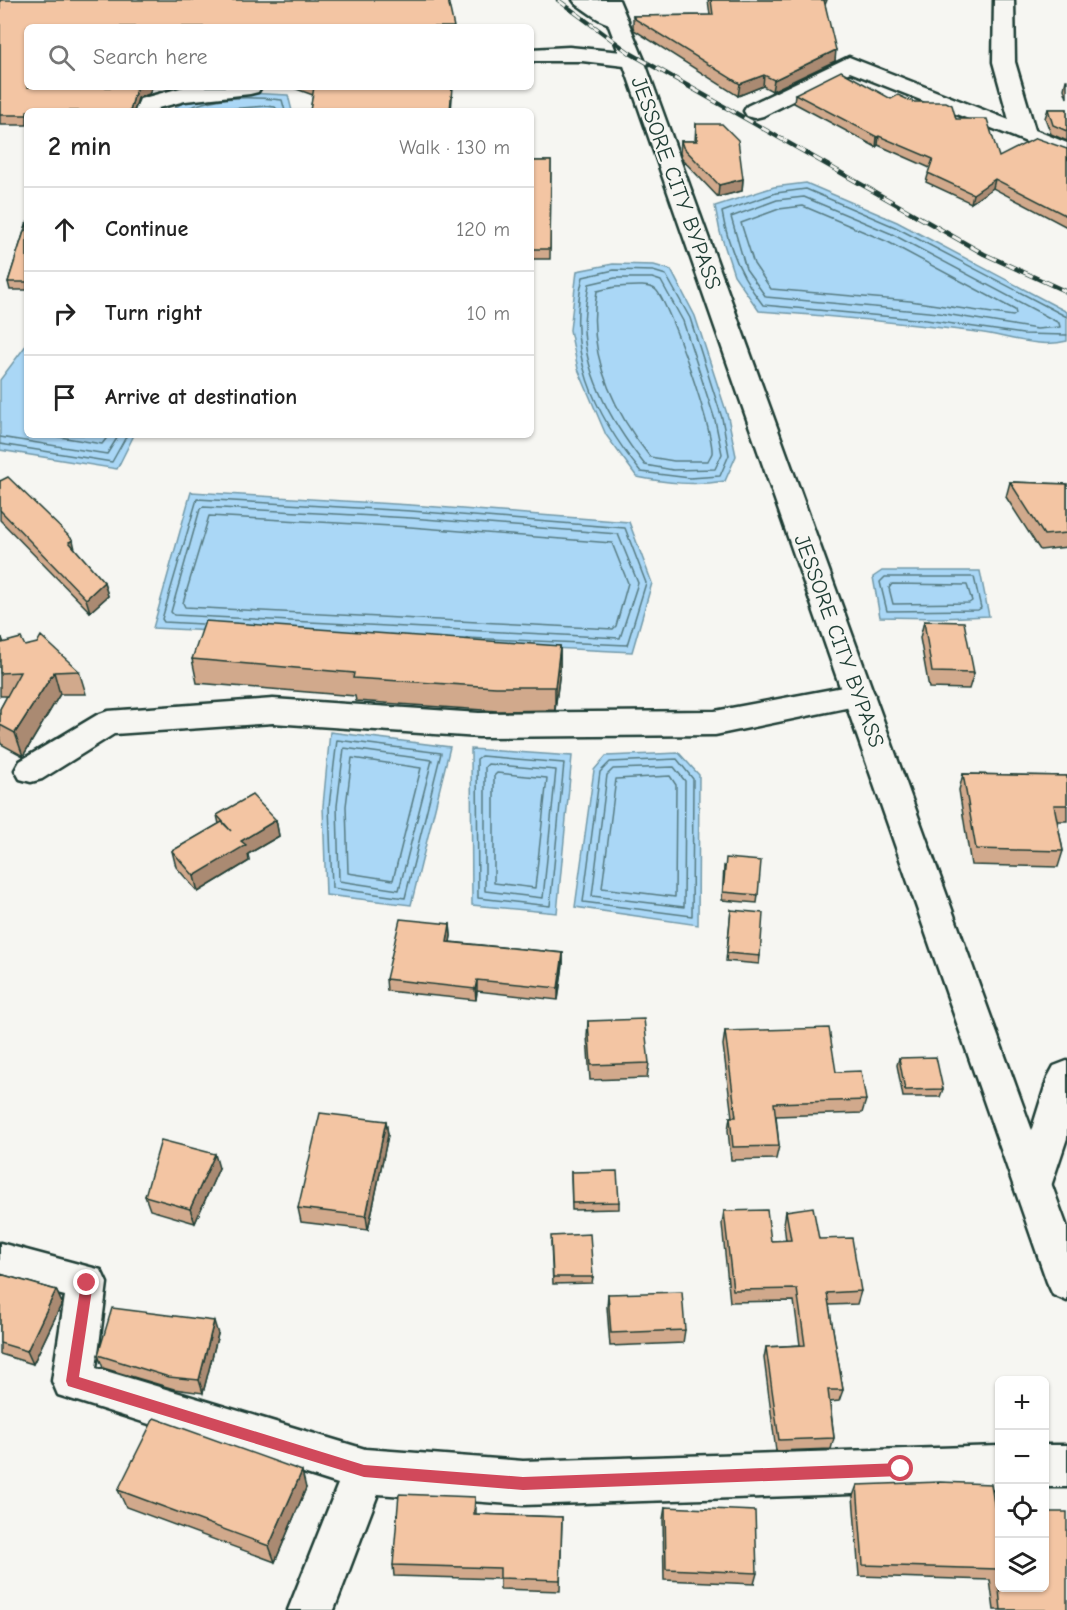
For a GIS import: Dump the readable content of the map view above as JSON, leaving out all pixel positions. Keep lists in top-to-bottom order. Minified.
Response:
{"streets":{"main road":["JESSORE CITY BYPASS"]},"page":{"search":"Search here","heading":["2 min","Walk · 130 m"],"list":[["Continue","120 m"],["Turn right","10 m"],"Arrive at destination"],"map_buttons":["+","−"]}}
